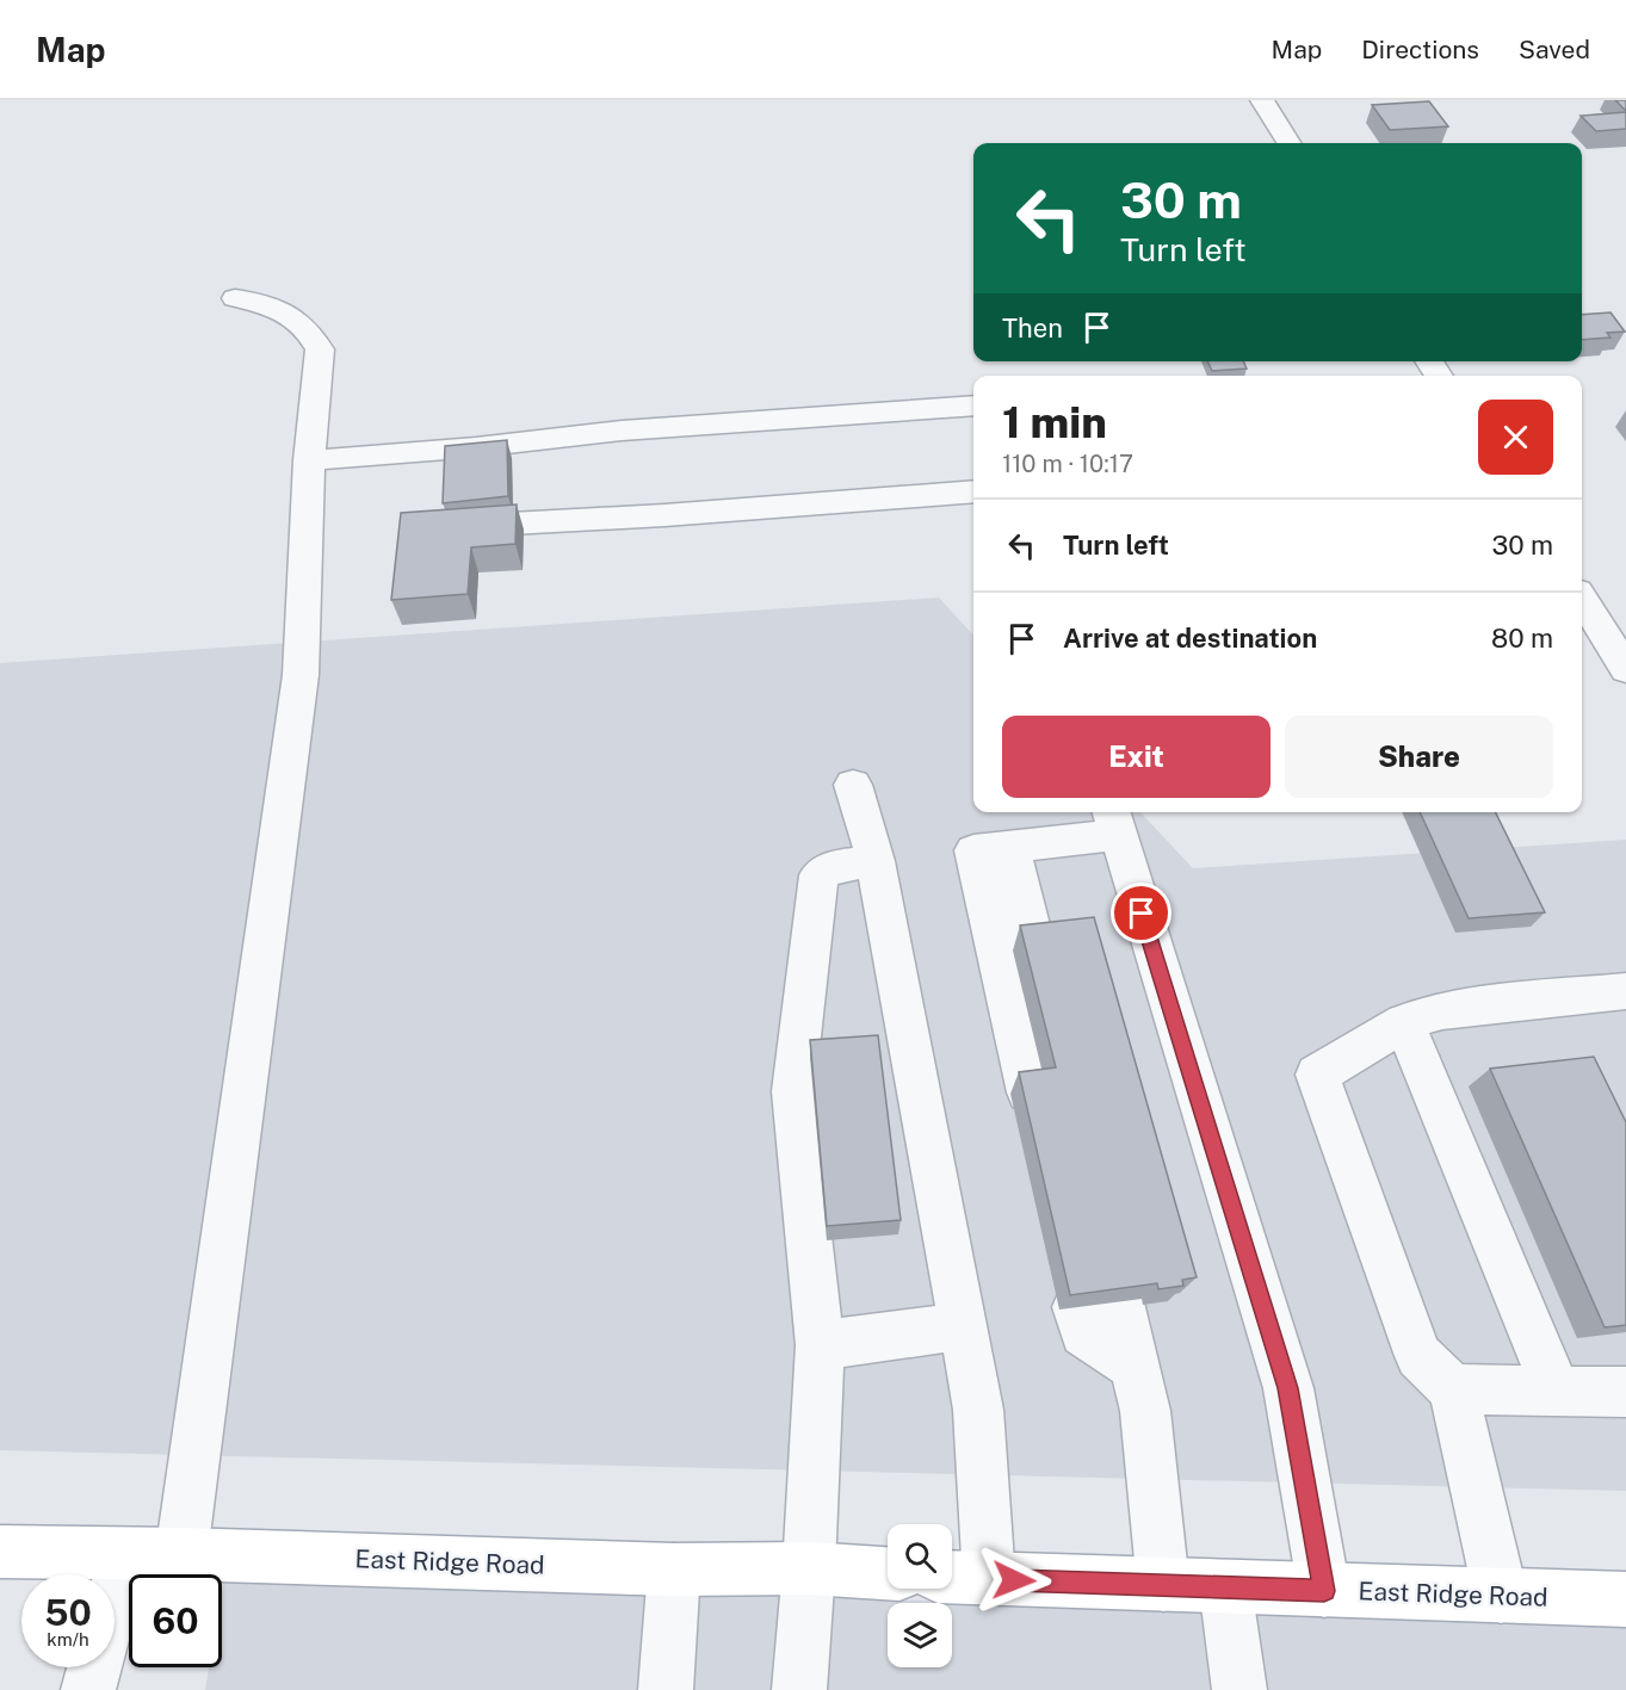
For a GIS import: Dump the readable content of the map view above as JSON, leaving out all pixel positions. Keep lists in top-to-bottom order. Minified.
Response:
{"streets":{"main road":["East Ridge Road"]},"page":{"header":"Map","nav":["Map","Directions","Saved"],"turn":["30 m","Turn left"],"then":"Then","heading":["1 min","110 m · 10:17"],"list":[{"name":"Turn left","value":"30 m"},{"name":"Arrive at destination","value":"80 m"}],"buttons":["Exit","Share"],"speed":"50 km/h","limit":"60"}}
